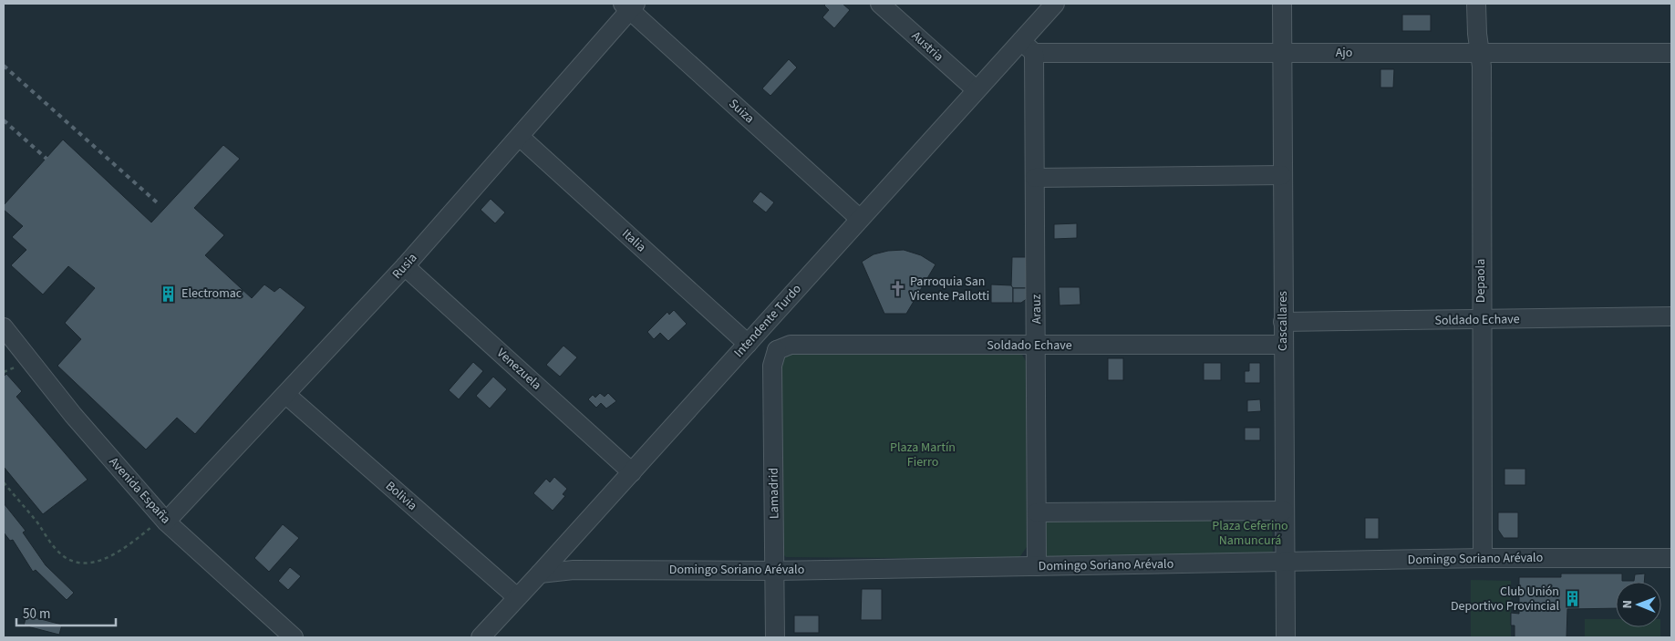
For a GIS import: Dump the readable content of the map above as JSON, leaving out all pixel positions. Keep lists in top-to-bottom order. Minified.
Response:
{"streets":{"street":["Austria","Ajo","Suiza","Italia","Rusia","Depaola","Arauz","Soldado Echave","Intendente Turdo","Cascallares","Venezuela","Avenida España","Lamadrid","Bolivia","Domingo Soriano Arévalo"]},"crossings":[["Austria","Intendente Turdo"],["Ajo","Depaola"],["Ajo","Arauz"],["Ajo","Intendente Turdo"],["Ajo","Cascallares"],["Suiza","Rusia"],["Suiza","Intendente Turdo"],["Italia","Rusia"],["Italia","Soldado Echave"],["Italia","Intendente Turdo"],["Italia","Lamadrid"],["Rusia","Venezuela"],["Rusia","Avenida España"],["Rusia","Bolivia"],["Depaola","Soldado Echave"],["Depaola","Domingo Soriano Arévalo"],["Arauz","Soldado Echave"],["Arauz","Intendente Turdo"],["Arauz","Domingo Soriano Arévalo"],["Soldado Echave","Cascallares"],["Soldado Echave","Lamadrid"],["Intendente Turdo","Venezuela"],["Intendente Turdo","Bolivia"],["Intendente Turdo","Domingo Soriano Arévalo"],["Cascallares","Domingo Soriano Arévalo"],["Lamadrid","Domingo Soriano Arévalo"]],"parks":["Plaza Martín Fierro","Plaza Ceferino Namuncurá"],"places":{"church":["Parroquia San Vicente Pallotti"],"building":["Electromac","Club Unión Deportivo Provincial"]},"scale_bar":"50 m","north":"left"}
